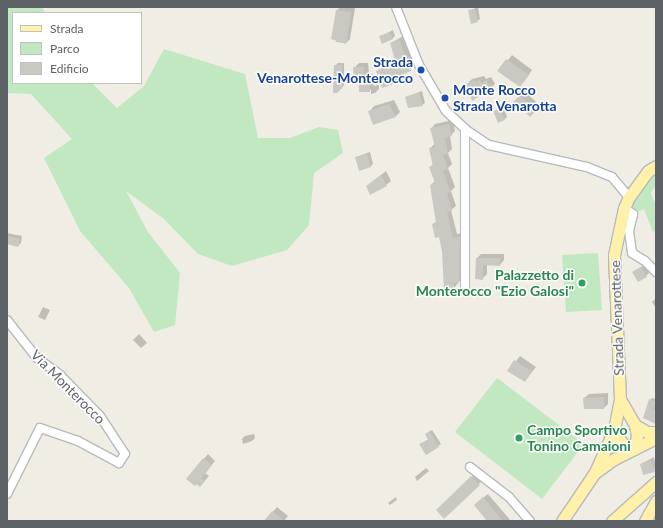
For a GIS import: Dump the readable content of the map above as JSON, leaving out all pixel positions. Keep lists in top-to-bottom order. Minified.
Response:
{"streets":{"main road":["Strada Venarottese"],"street":["Via Monterocco"]},"places":["Strada Venarottese-Monterocco","Monte Rocco Strada Venarotta","Palazzetto di Monterocco \"Ezio Galosi\"","Campo Sportivo Tonino Camaioni"],"legend":["Strada","Parco","Edificio"]}
